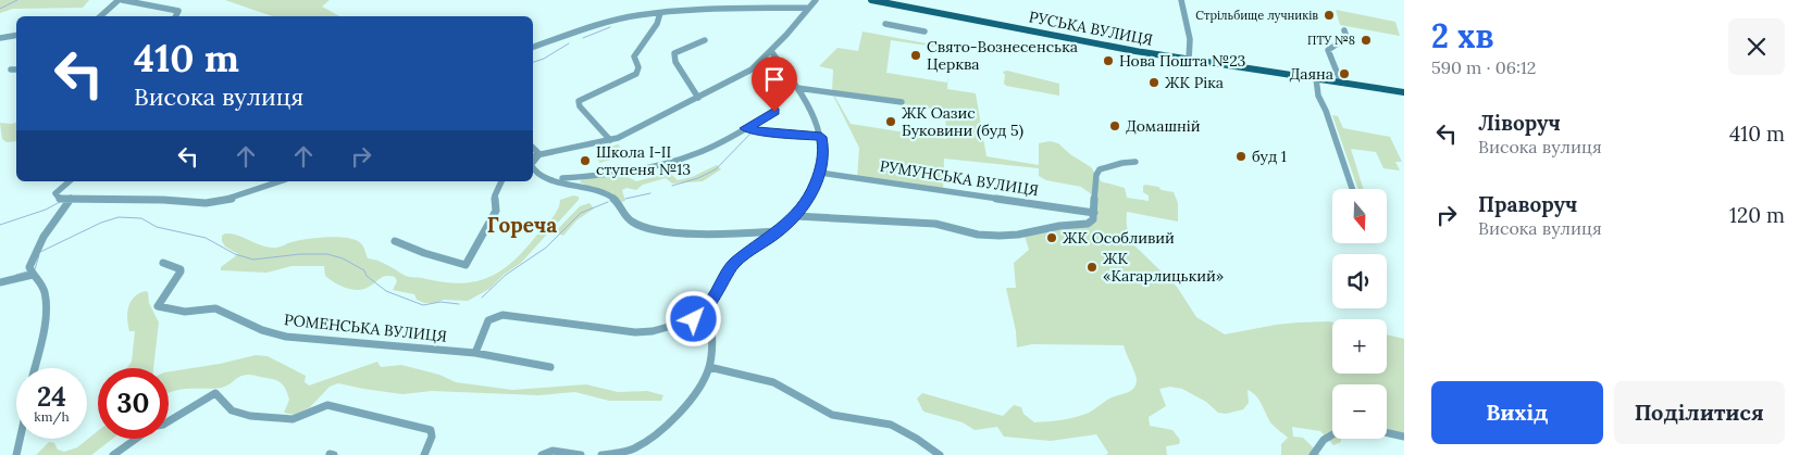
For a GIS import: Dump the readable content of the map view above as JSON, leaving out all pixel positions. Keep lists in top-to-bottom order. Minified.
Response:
{"streets":{"main road":["РУСЬКА ВУЛИЦЯ"],"street":["РУМУНСЬКА ВУЛИЦЯ","РОМЕНСЬКА ВУЛИЦЯ"]},"districts":["Гореча"],"places":["Стрільбище лучників","ПТУ №8","Свято-Вознесенська Церква","Нова Пошта №23","Даяна","ЖК Ріка","ЖК Оазис Буковини (буд 5)","Домашній","буд 1","Школа I-II ступеня №13","ЖК Особливий","ЖК «Кагарлицький»"],"north":"bottom","page":{"heading":["2 хв","590 m · 06:12"],"turn":["410 m","Висока вулиця"],"list":[{"name":"Ліворуч","note":"Висока вулиця","value":"410 m"},{"name":"Праворуч","note":"Висока вулиця","value":"120 m"}],"map_buttons":["+","−"],"speed":"24 km/h","limit":"30","buttons":["Вихід","Поділитися"]}}
